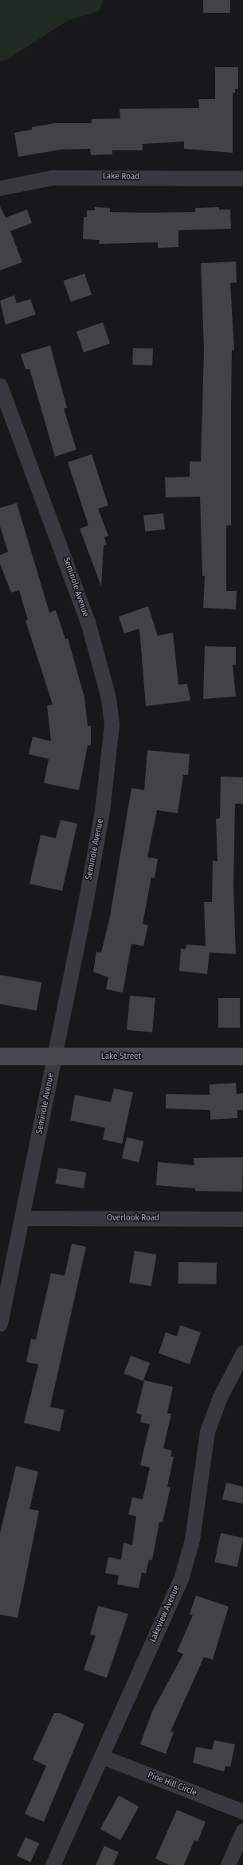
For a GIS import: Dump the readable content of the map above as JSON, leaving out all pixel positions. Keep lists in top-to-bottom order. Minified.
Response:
{"streets":{"street":["Lake Road","Seminole Avenue","Lake Street","Overlook Road","Lakeview Avenue","Pine Hill Circle"]},"crossings":[["Seminole Avenue","Lake Street"],["Seminole Avenue","Overlook Road"],["Lakeview Avenue","Pine Hill Circle"]]}
